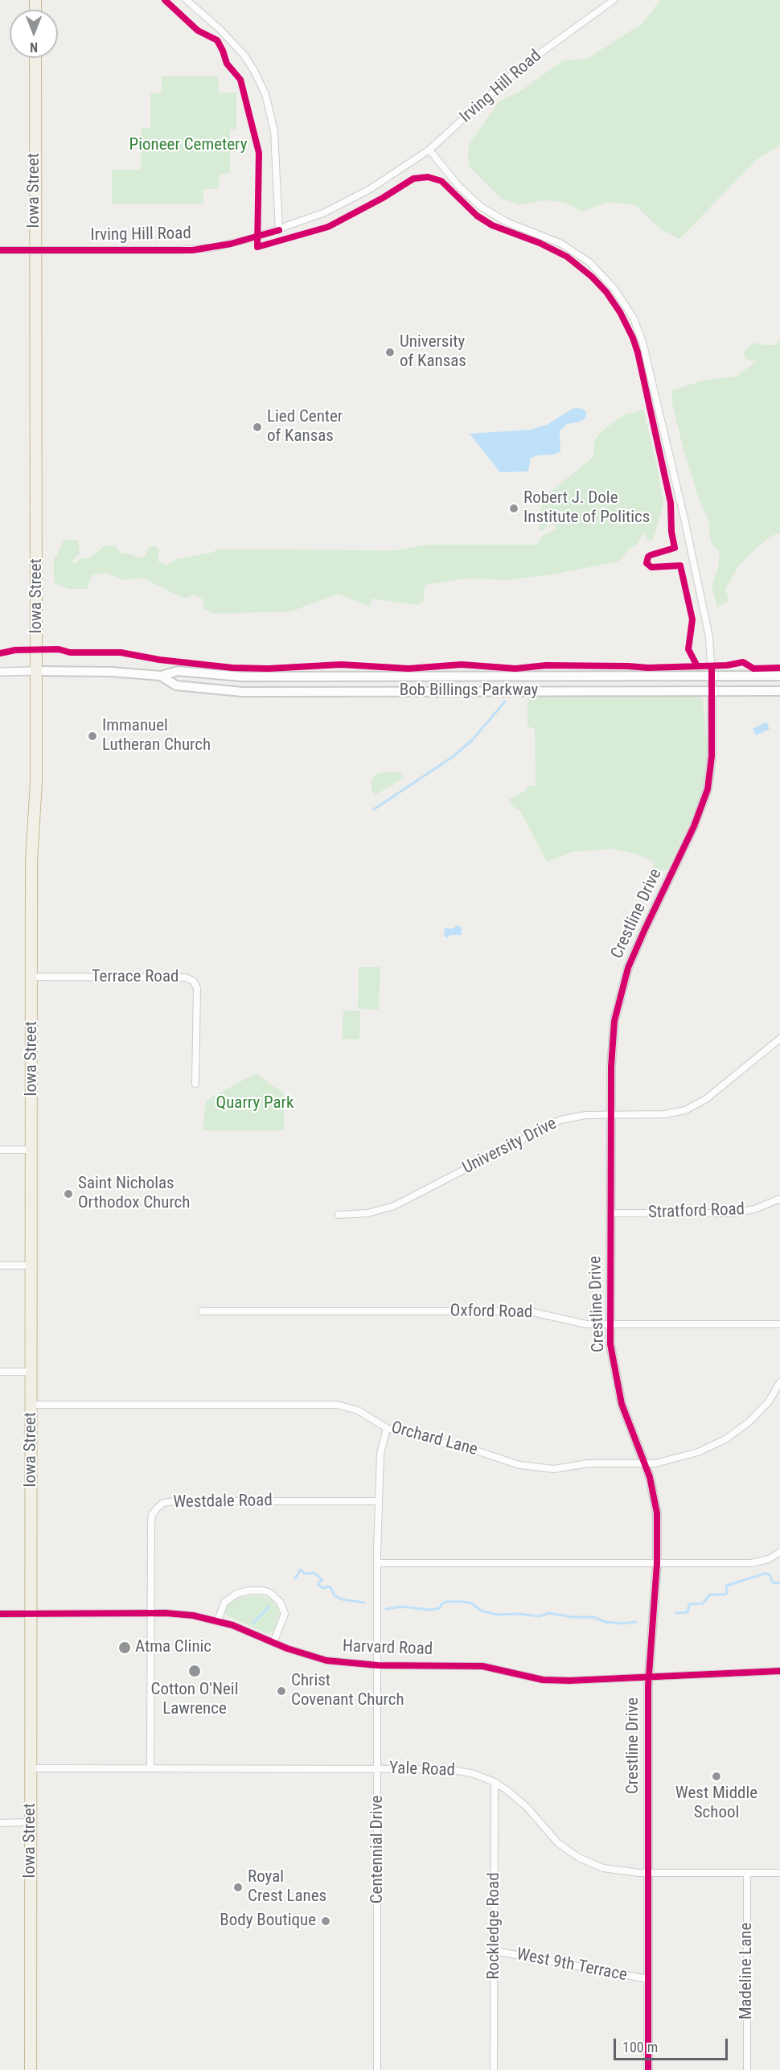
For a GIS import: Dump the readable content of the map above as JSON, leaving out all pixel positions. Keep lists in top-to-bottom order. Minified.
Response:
{"streets":{"highway":["Iowa Street"],"main road":["Bob Billings Parkway"],"street":["Irving Hill Road","Crestline Drive","Terrace Road","University Drive","Stratford Road","Oxford Road","Orchard Lane","Westdale Road","Harvard Road","Yale Road","Centennial Drive","Rockledge Road","West 9th Terrace","Madeline Lane"]},"crossings":[["Irving Hill Road","Crestline Drive"],["Iowa Street","Bob Billings Parkway"],["Iowa Street","Terrace Road"],["Iowa Street","Orchard Lane"],["Iowa Street","Harvard Road"],["Iowa Street","Yale Road"],["Bob Billings Parkway","Crestline Drive"],["Crestline Drive","University Drive"],["Crestline Drive","Stratford Road"],["Crestline Drive","Oxford Road"],["Crestline Drive","Orchard Lane"],["Crestline Drive","Harvard Road"],["Crestline Drive","Yale Road"],["Crestline Drive","West 9th Terrace"],["Orchard Lane","Centennial Drive"],["Westdale Road","Harvard Road"],["Westdale Road","Yale Road"],["Westdale Road","Centennial Drive"],["Harvard Road","Centennial Drive"],["Yale Road","Centennial Drive"],["Yale Road","Rockledge Road"],["Yale Road","Madeline Lane"],["Rockledge Road","West 9th Terrace"]],"parks":["Pioneer Cemetery","Quarry Park"],"places":["University of Kansas","Lied Center of Kansas","Robert J. Dole Institute of Politics","Immanuel Lutheran Church","Saint Nicholas Orthodox Church","Atma Clinic","Cotton O'Neil Lawrence","Christ Covenant Church","West Middle School","Royal Crest Lanes","Body Boutique"],"scale_bar":"100 m","north":"bottom"}
